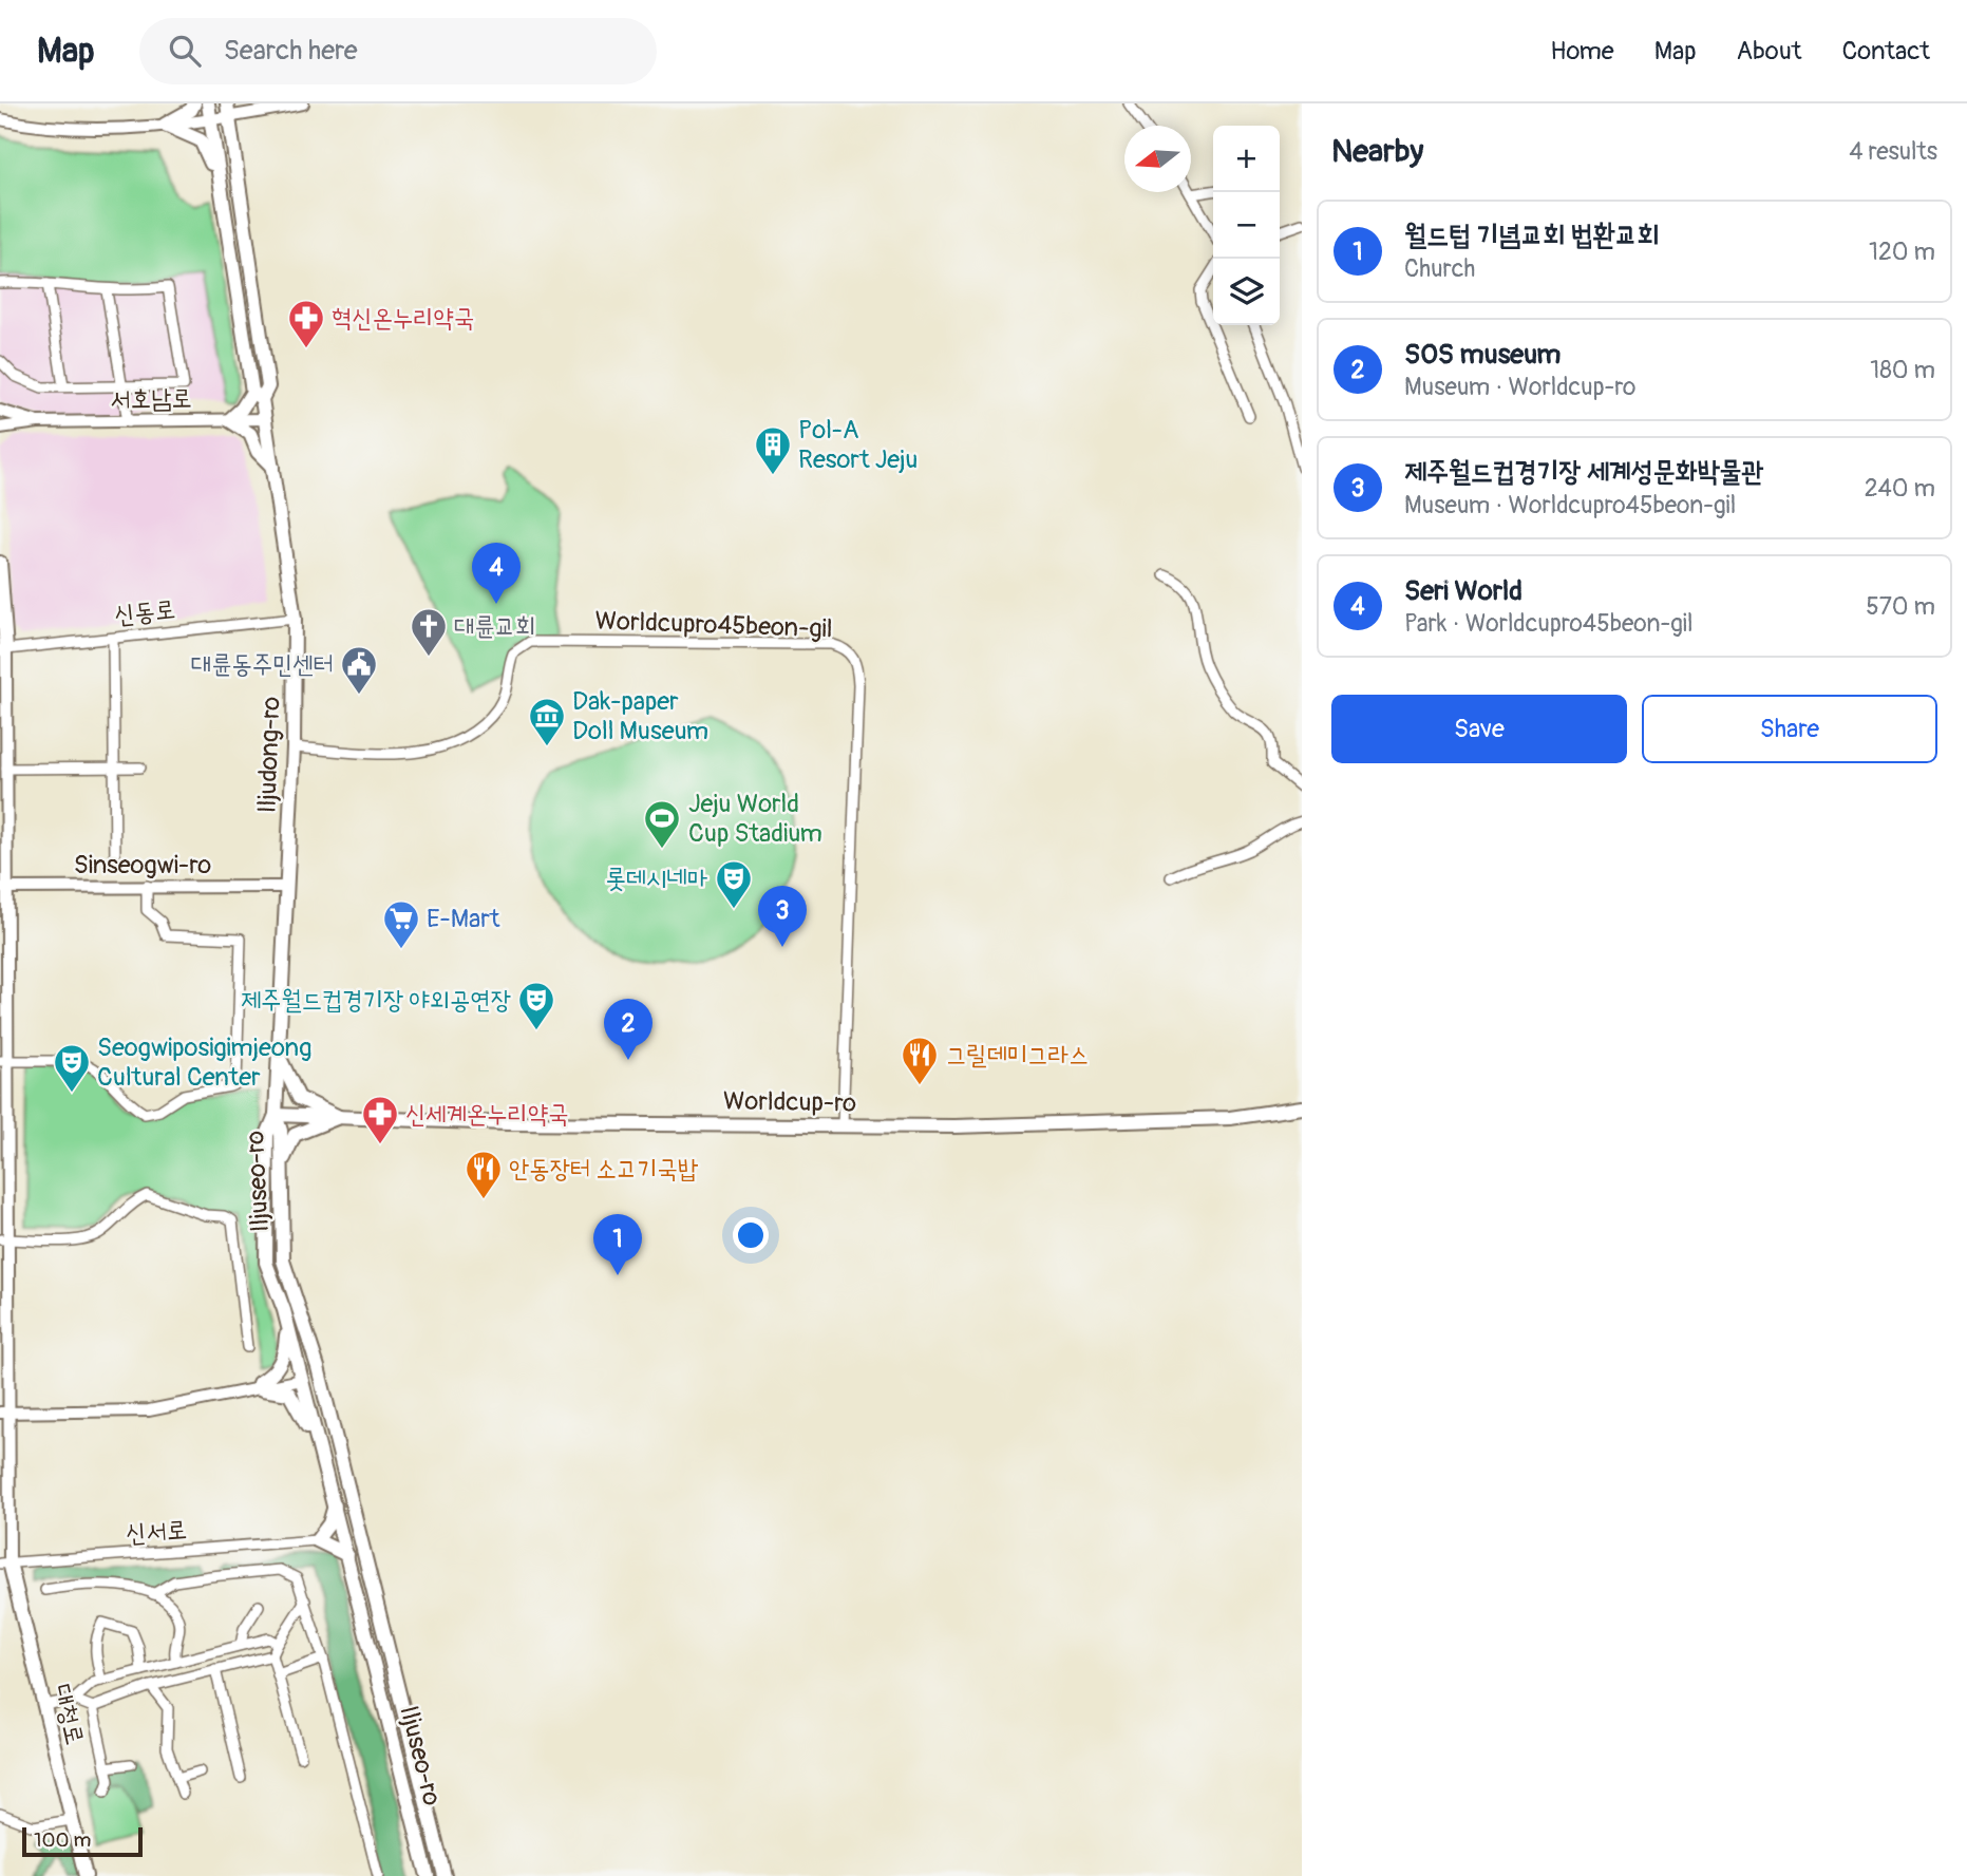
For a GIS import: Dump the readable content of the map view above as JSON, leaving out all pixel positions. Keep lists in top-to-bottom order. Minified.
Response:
{"streets":{"main road":["Iljudong-ro","Worldcup-ro","Iljuseo-ro","대청로"],"street":["서호남로","신동로","Worldcupro45beon-gil","Sinseogwi-ro","신서로"]},"crossings":[["서호남로","Iljudong-ro"],["신동로","Iljudong-ro"],["Worldcupro45beon-gil","Iljudong-ro"],["Worldcupro45beon-gil","Worldcup-ro"],["Iljudong-ro","Sinseogwi-ro"],["Iljudong-ro","Worldcup-ro"],["Iljudong-ro","Iljuseo-ro"],["Worldcup-ro","Iljuseo-ro"],["신서로","대청로"]],"places":{"pharmacy":["혁신온누리약국","신세계온누리약국"],"building":["Pol-A Resort Jeju"],"church":["대륜교회"],"public building":["대륜동주민센터"],"museum":["Dak-paper Doll Museum"],"sports":["Jeju World Cup Stadium"],"theatre":["롯데시네마","제주월드컵경기장 야외공연장","Seogwiposigimjeong Cultural Center"],"supermarket":["E-Mart"],"restaurant":["그릴데미그라스","안동장터 소고기국밥"]},"scale_bar":"100 m","north":"left","page":{"header":"Map","search":"Search here","nav":["Home","Map","About","Contact"],"heading":["Nearby","4 results"],"map_buttons":["+","−"],"list":[{"mark":"1","name":"월드텁 기념교회 법환교회","note":"Church","value":"120 m"},{"mark":"2","name":"SOS museum","note":"Museum · Worldcup-ro","value":"180 m"},{"mark":"3","name":"제주월드컵경기장 세계성문화박물관","note":"Museum · Worldcupro45beon-gil","value":"240 m"},{"mark":"4","name":"Seri World","note":"Park · Worldcupro45beon-gil","value":"570 m"}],"pins":["4","3","2","1"],"buttons":["Save","Share"],"scale":"100 m"}}
